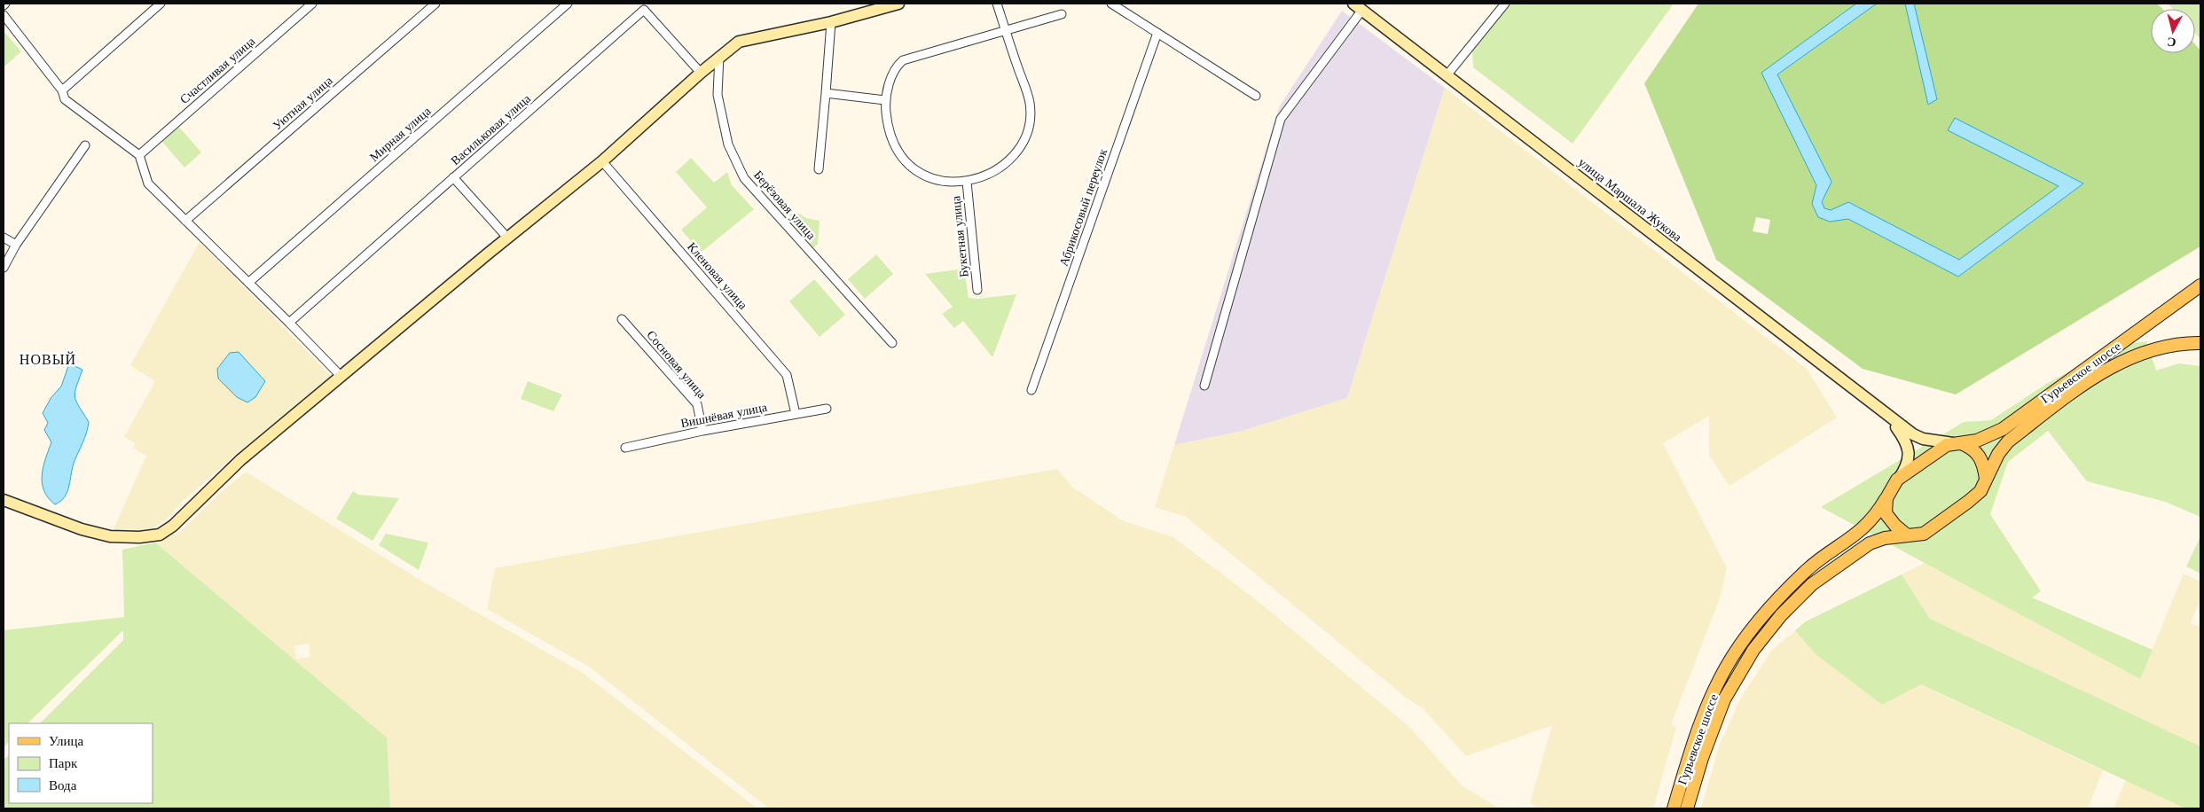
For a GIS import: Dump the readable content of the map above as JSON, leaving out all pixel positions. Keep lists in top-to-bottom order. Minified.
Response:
{"streets":{"main road":["Гурьевское шоссе"],"street":["Счастливая улица","Уютная улица","Васильковая улица","Мирная улица","улица Маршала Жукова","Берёзовая улица","Абрикосовый переулок","Букетная улица","Кленовая улица","Сосновая улица","Вишнёвая улица"]},"crossings":[["улица Маршала Жукова","Гурьевское шоссе"],["Кленовая улица","Вишнёвая улица"],["Сосновая улица","Вишнёвая улица"]],"districts":["НОВЫЙ"],"legend":["Улица","Парк","Вода"],"north":"bottom"}
